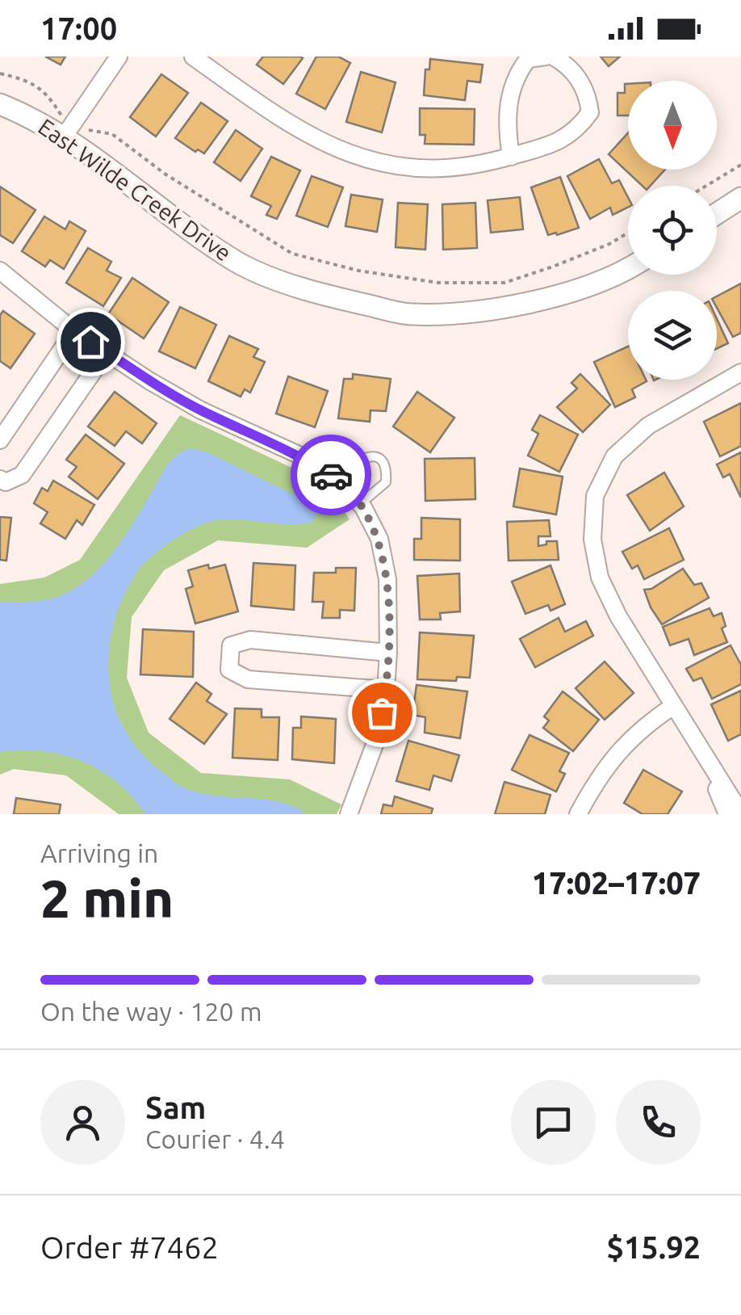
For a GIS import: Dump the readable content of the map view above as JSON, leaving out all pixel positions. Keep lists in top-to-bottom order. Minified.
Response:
{"streets":{"street":["East Wilde Creek Drive"]},"north":"bottom","page":{"status":"17:00","heading":["2 min","Arriving in","17:02–17:07"],"panel":["Sam","Courier · 4.4","Order #7462","$15.92"],"bar":"On the way · 120 m"}}
